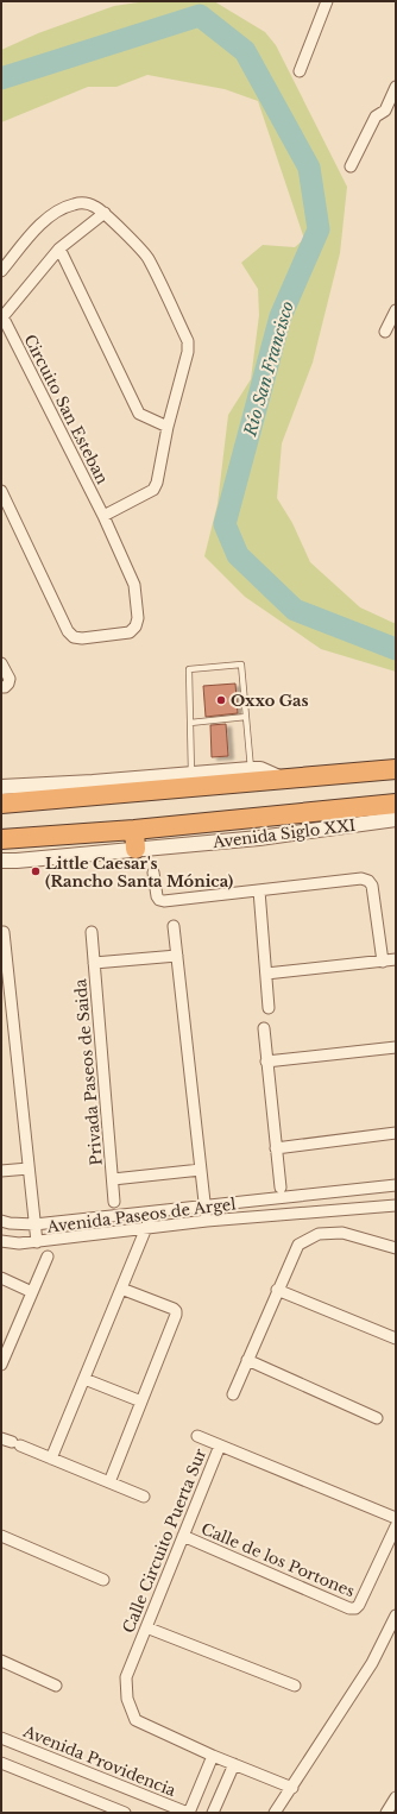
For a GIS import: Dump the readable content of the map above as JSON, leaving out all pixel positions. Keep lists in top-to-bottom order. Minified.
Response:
{"streets":{"highway":["Avenida Siglo XXI"],"street":["Circuito San Esteban","Privada Paseos de Saida","Avenida Paseos de Argel","Calle Circuito Puerta Sur","Calle de los Portones","Avenida Providencia"]},"crossings":[["Calle Circuito Puerta Sur","Calle de los Portones"]],"water":["Río San Francisco"],"places":["Oxxo Gas","Little Caesar's (Rancho Santa Mónica)"]}
